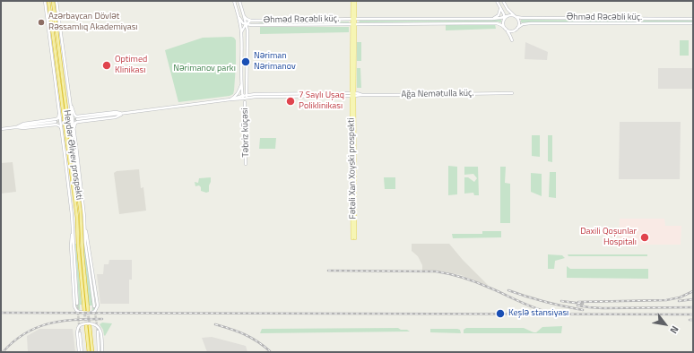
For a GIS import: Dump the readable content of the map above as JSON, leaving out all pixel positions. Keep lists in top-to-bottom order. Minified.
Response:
{"streets":{"highway":["Heydər Əliyev prospekti"],"main road":["Əhməd Rəcəbli küç.","Ağa Nemətulla küç.","Təbriz küçəsi","Fətəli Xan Xoyski prospekti"]},"crossings":[["Əhməd Rəcəbli küç.","Təbriz küçəsi"],["Əhməd Rəcəbli küç.","Fətəli Xan Xoyski prospekti"],["Ağa Nemətulla küç.","Fətəli Xan Xoyski prospekti"]],"parks":["Nərimanov parkı"],"places":["Azərbaycan Dövlət Rəssamlıq Akademiyası","Nəriman Nərimanov","Optimed Klinikası","7 Saylı Uşaq Poliklinikası","Daxili Qoşunlar Hospitalı","Keşlə stansiyası"],"north":"bottom right"}
